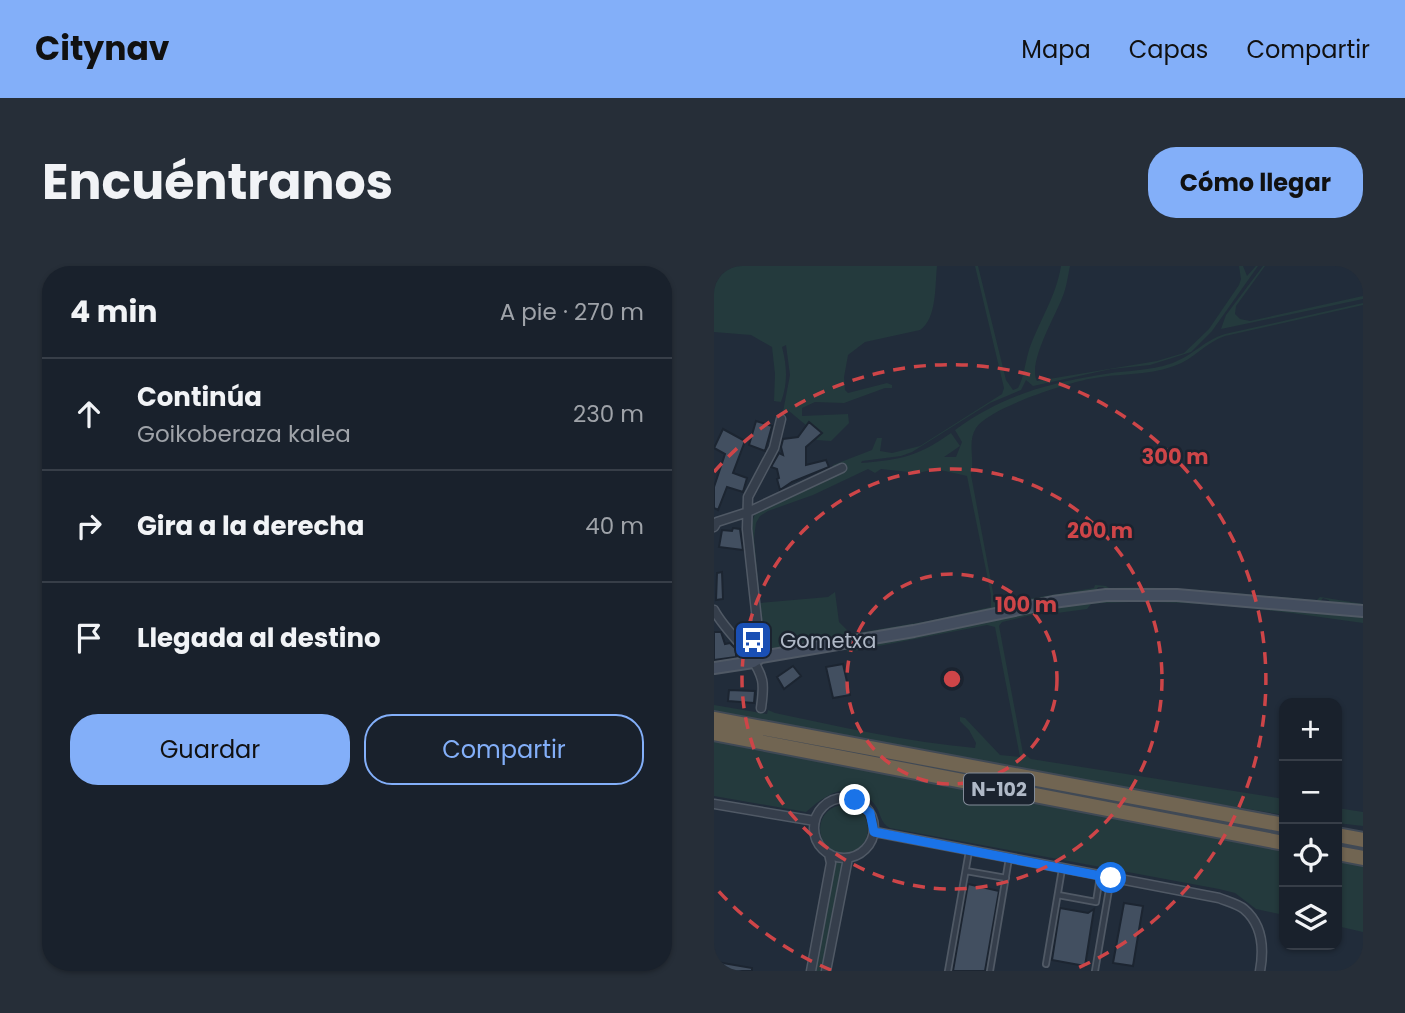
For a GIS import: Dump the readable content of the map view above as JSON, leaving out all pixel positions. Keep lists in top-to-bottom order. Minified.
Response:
{"streets":{"highway":["N-102"]},"places":{"bus stop":["Gometxa"]},"page":{"header":"Citynav","nav":["Mapa","Capas","Compartir"],"title":"Encuéntranos","buttons":["Cómo llegar",["Guardar","Compartir"]],"heading":["4 min","A pie · 270 m"],"list":[["Continúa","Goikoberaza kalea","230 m"],["Gira a la derecha","40 m"],"Llegada al destino"],"map_buttons":["+","−"]},"rings":["300 m","200 m","100 m"]}
